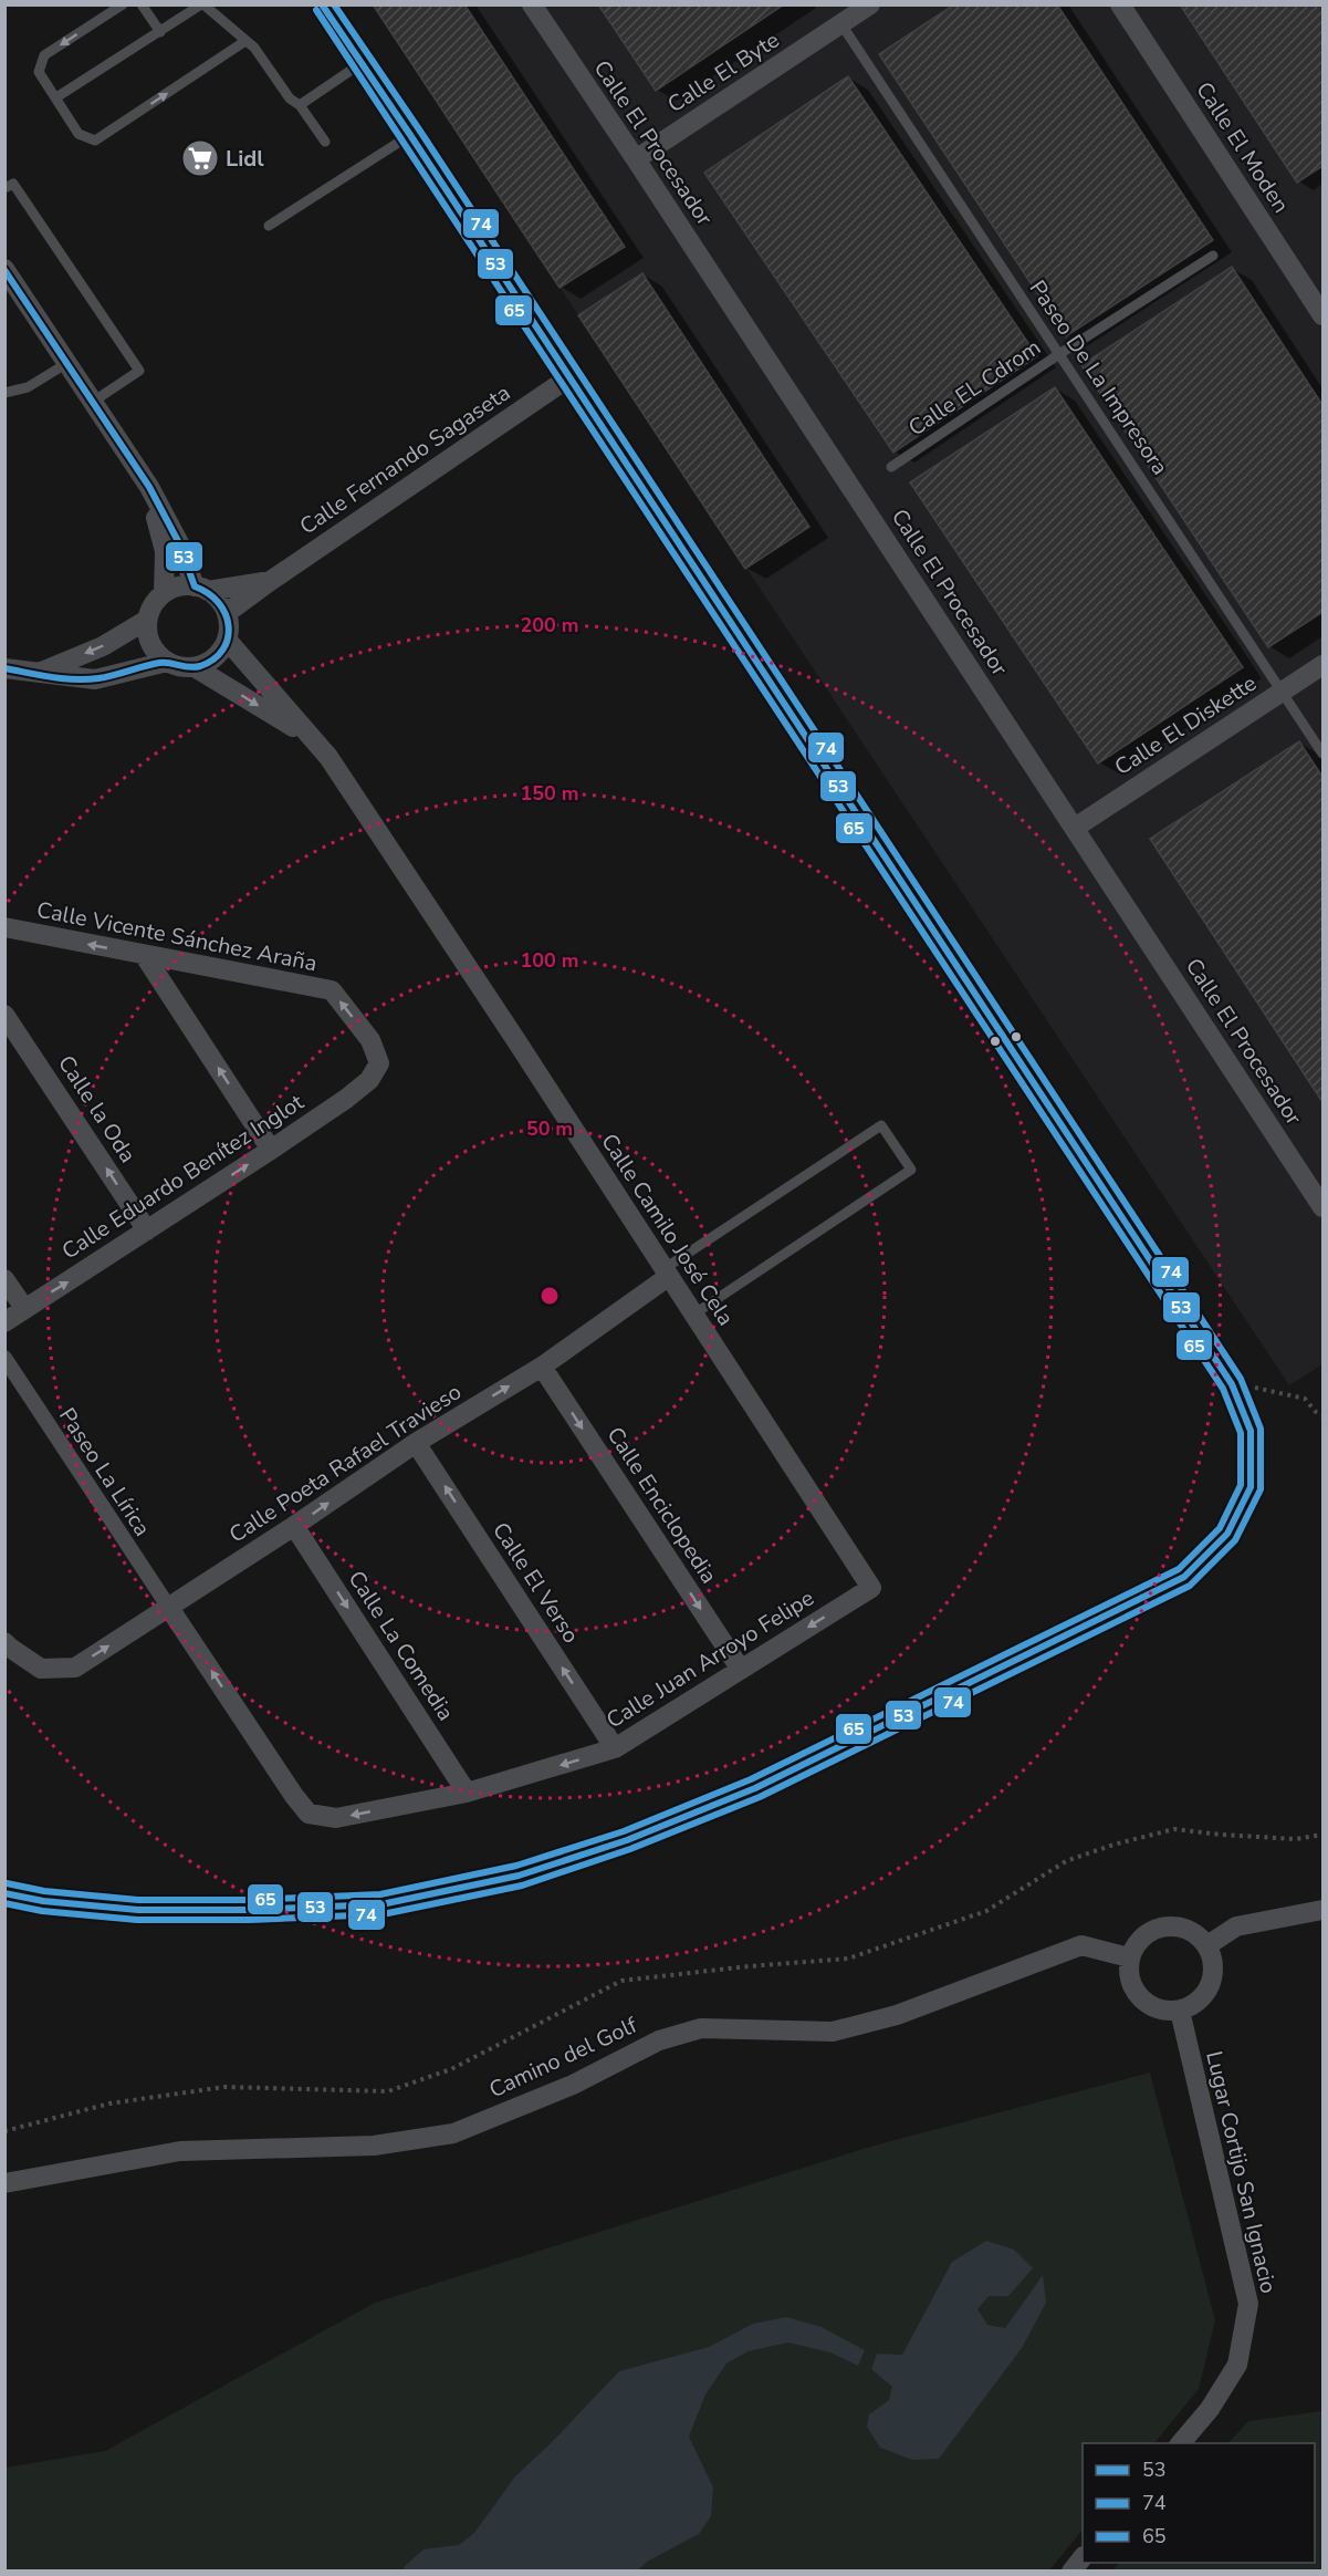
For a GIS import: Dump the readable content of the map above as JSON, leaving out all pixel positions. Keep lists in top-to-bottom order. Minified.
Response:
{"streets":{"street":["Calle El Byte","Calle El Procesador","Calle El Moden","Calle Fernando Sagaseta","Calle El Diskette","Calle Vicente Sánchez Araña","Calle la Oda","Calle Eduardo Benítez Inglot","Calle Camilo José Cela","Calle Poeta Rafael Travieso","Paseo La Lírica","Calle Enciclopedia","Calle El Verso","Calle La Comedia","Calle Juan Arroyo Felipe","Camino del Golf","Lugar Cortijo San Ignacio"],"lane":["Paseo De La Impresora","Calle EL Cdrom"]},"crossings":[["Calle El Byte","Calle El Procesador"],["Calle El Byte","Paseo De La Impresora"],["Calle El Procesador","Calle El Diskette"],["Paseo De La Impresora","Calle EL Cdrom"],["Paseo De La Impresora","Calle El Diskette"],["Calle Fernando Sagaseta","Calle Camilo José Cela"],["Calle Vicente Sánchez Araña","Calle Eduardo Benítez Inglot"],["Calle la Oda","Calle Eduardo Benítez Inglot"],["Calle Camilo José Cela","Calle Poeta Rafael Travieso"],["Calle Camilo José Cela","Calle Juan Arroyo Felipe"],["Calle Poeta Rafael Travieso","Paseo La Lírica"],["Calle Poeta Rafael Travieso","Calle Enciclopedia"],["Calle Poeta Rafael Travieso","Calle El Verso"],["Calle Poeta Rafael Travieso","Calle La Comedia"],["Calle Poeta Rafael Travieso","Calle Juan Arroyo Felipe"],["Paseo La Lírica","Calle Juan Arroyo Felipe"],["Calle Enciclopedia","Calle Juan Arroyo Felipe"],["Calle El Verso","Calle Juan Arroyo Felipe"],["Calle La Comedia","Calle Juan Arroyo Felipe"],["Camino del Golf","Lugar Cortijo San Ignacio"]],"one_way":["Calle Vicente Sánchez Araña","Calle Eduardo Benítez Inglot","Calle Poeta Rafael Travieso","Calle Enciclopedia","Calle El Verso","Calle La Comedia","Calle Juan Arroyo Felipe"],"places":{"supermarket":["Lidl"]},"lines":["transit line 53","transit line 74","transit line 65"],"legend":["53","74","65"],"rings":["200 m","150 m","100 m","50 m"]}
